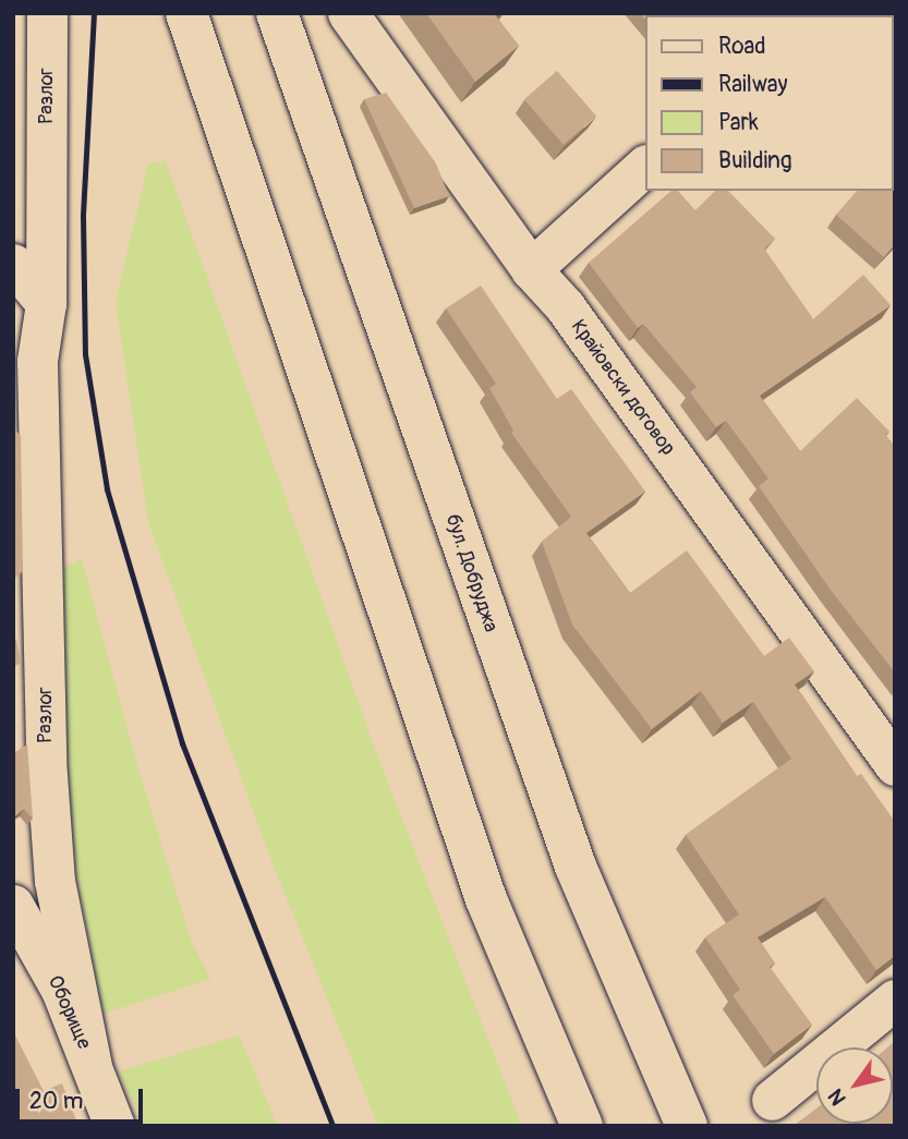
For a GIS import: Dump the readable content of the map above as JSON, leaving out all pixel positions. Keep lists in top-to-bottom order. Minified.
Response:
{"streets":{"main road":["бул. Добруджа"],"street":["Разлог","Крайовски договор","Оборище"]},"crossings":[["Разлог","Оборище"]],"legend":["Road","Railway","Park","Building"],"scale_bar":"20 m","north":"bottom left"}
